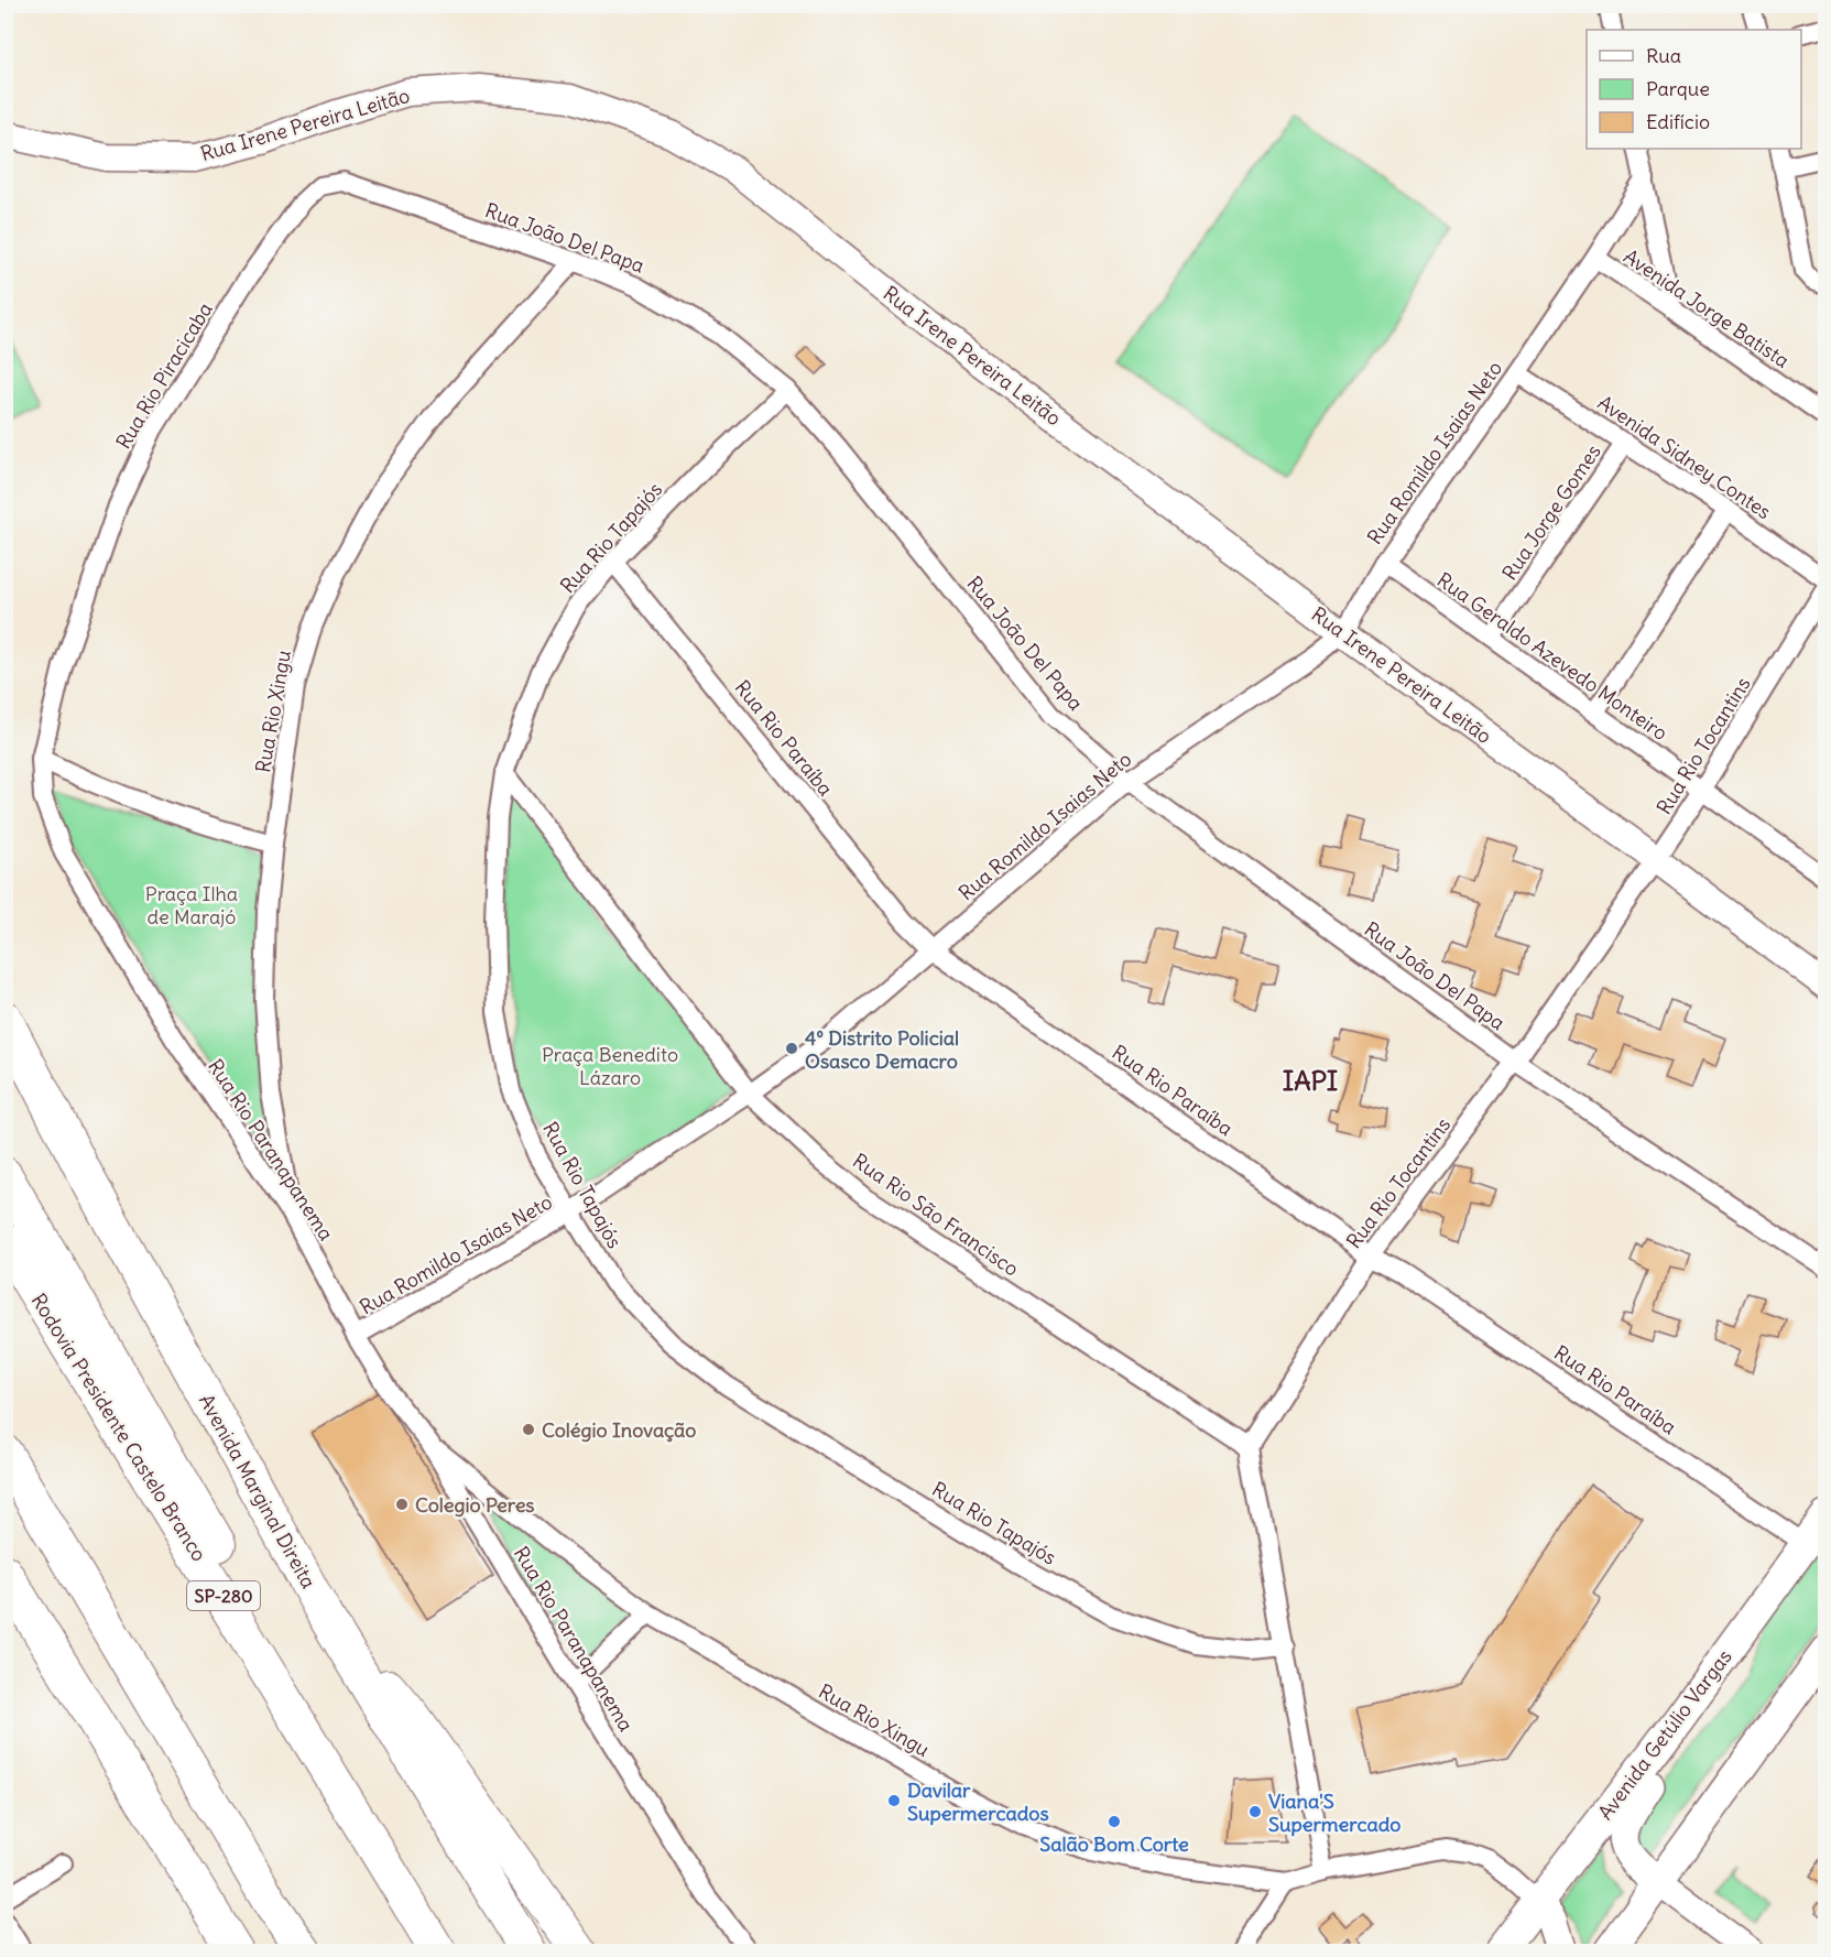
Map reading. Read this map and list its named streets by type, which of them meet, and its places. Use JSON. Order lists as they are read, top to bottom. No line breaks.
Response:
{"streets":{"highway":["Rodovia Presidente Castelo Branco","Avenida Marginal Direita","SP-280"],"main road":["Avenida Getúlio Vargas"],"street":["Rua Irene Pereira Leitão","Rua João Del Papa","Avenida Jorge Batista","Rua Rio Piracicaba","Rua Romildo Isaias Neto","Avenida Sidney Contes","Rua Jorge Gomes","Rua Rio Tapajós","Rua Geraldo Azevedo Monteiro","Rua Rio Xingu","Rua Rio Paraíba","Rua Rio Tocantins","Rua Rio Paranapanema","Rua Rio São Francisco"]},"crossings":[["Rua Irene Pereira Leitão","Rua Romildo Isaias Neto"],["Rua Irene Pereira Leitão","Rua Rio Tocantins"],["Rua João Del Papa","Rua Rio Piracicaba"],["Rua João Del Papa","Rua Romildo Isaias Neto"],["Rua João Del Papa","Rua Rio Tapajós"],["Rua João Del Papa","Rua Rio Xingu"],["Rua João Del Papa","Rua Rio Tocantins"],["Avenida Jorge Batista","Rua Romildo Isaias Neto"],["Rua Rio Piracicaba","Rua Rio Paranapanema"],["Rua Romildo Isaias Neto","Avenida Sidney Contes"],["Rua Romildo Isaias Neto","Rua Rio Tapajós"],["Rua Romildo Isaias Neto","Rua Geraldo Azevedo Monteiro"],["Rua Romildo Isaias Neto","Rua Rio Paraíba"],["Rua Romildo Isaias Neto","Rua Rio Paranapanema"],["Rua Romildo Isaias Neto","Rua Rio São Francisco"],["Avenida Sidney Contes","Rua Jorge Gomes"],["Rua Jorge Gomes","Rua Geraldo Azevedo Monteiro"],["Rua Rio Tapajós","Rua Rio Paraíba"],["Rua Rio Tapajós","Rua Rio São Francisco"],["Rua Geraldo Azevedo Monteiro","Rua Rio Tocantins"],["Rua Rio Xingu","Rua Rio Paranapanema"],["Rua Rio Xingu","Avenida Getúlio Vargas"],["Rua Rio Paraíba","Rua Rio Tocantins"],["Rua Rio Paraíba","Avenida Getúlio Vargas"],["Rua Rio Tocantins","Rua Rio São Francisco"]],"districts":["IAPI"],"parks":["Praça Ilha de Marajó","Praça Benedito Lázaro"],"places":["4º Distrito Policial Osasco Demacro","Colégio Inovação","Colegio Peres","Davilar Supermercados","Viana'S Supermercado","Salão Bom Corte"],"legend":["Rua","Parque","Edifício"]}
